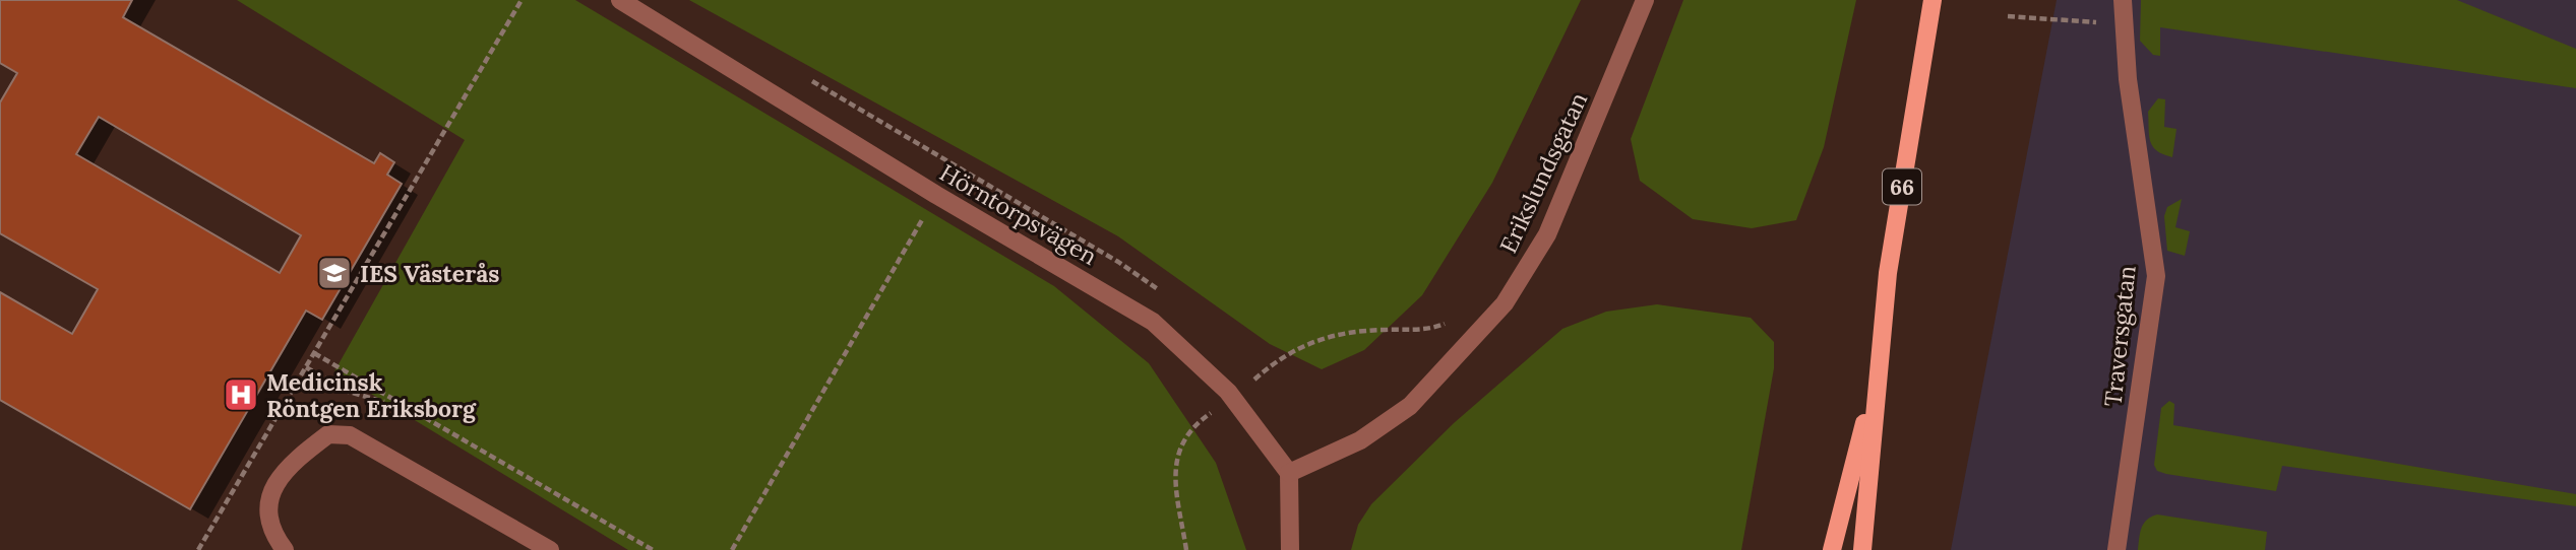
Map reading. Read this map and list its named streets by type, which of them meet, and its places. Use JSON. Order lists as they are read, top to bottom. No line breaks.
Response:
{"streets":{"main road":["66"],"street":["Erikslundsgatan","Hörntorpsvägen","Traversgatan"]},"crossings":[["Erikslundsgatan","Hörntorpsvägen"]],"places":{"school or university":["IES Västerås"],"hospital":["Medicinsk Röntgen Eriksborg"]}}
